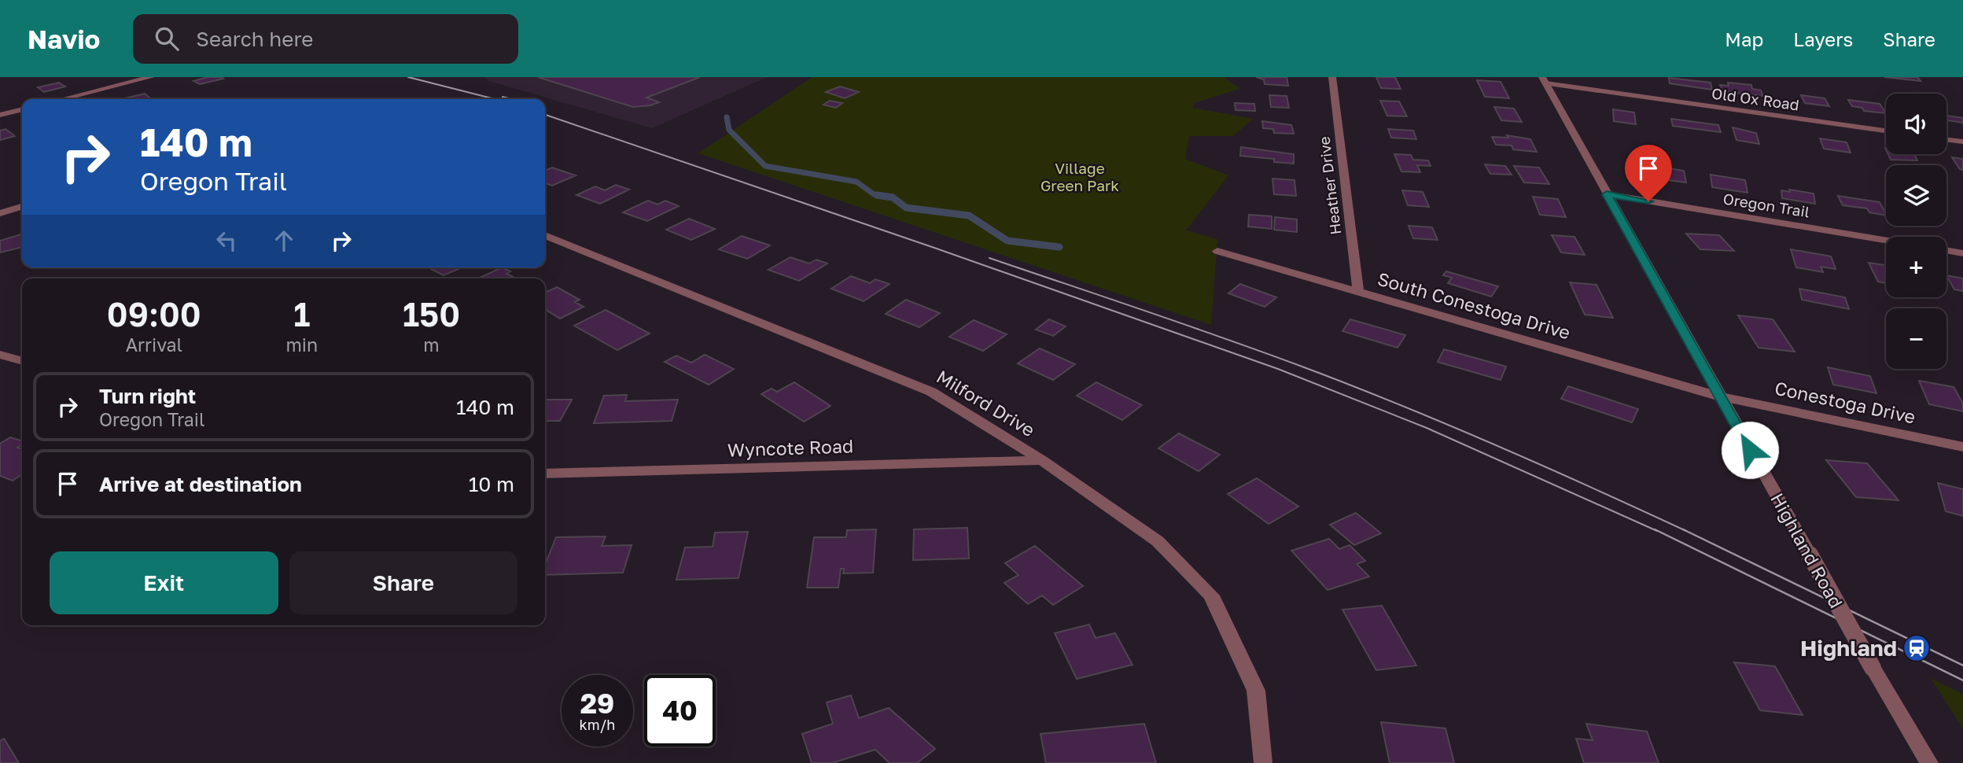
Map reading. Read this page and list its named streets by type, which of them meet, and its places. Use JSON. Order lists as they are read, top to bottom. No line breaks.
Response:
{"streets":{"street":["Old Ox Road","Heather Drive","Oregon Trail","South Conestoga Drive","Conestoga Drive","Milford Drive","Wyncote Road","Highland Road"]},"crossings":[["Old Ox Road","Highland Road"],["Heather Drive","South Conestoga Drive"],["Oregon Trail","Highland Road"],["South Conestoga Drive","Conestoga Drive"],["South Conestoga Drive","Highland Road"],["Conestoga Drive","Highland Road"],["Milford Drive","Wyncote Road"]],"parks":["Village Green Park"],"places":{"station":["Highland"]},"page":{"header":"Navio","search":"Search here","nav":["Map","Layers","Share"],"map_buttons":["+","−"],"turn":["140 m","Oregon Trail"],"eta":["09:00","Arrival","1","min","150","m"],"list":[{"name":"Turn right","note":"Oregon Trail","value":"140 m"},{"name":"Arrive at destination","value":"10 m"}],"buttons":["Exit","Share"],"speed":"29 km/h","limit":"40"}}
